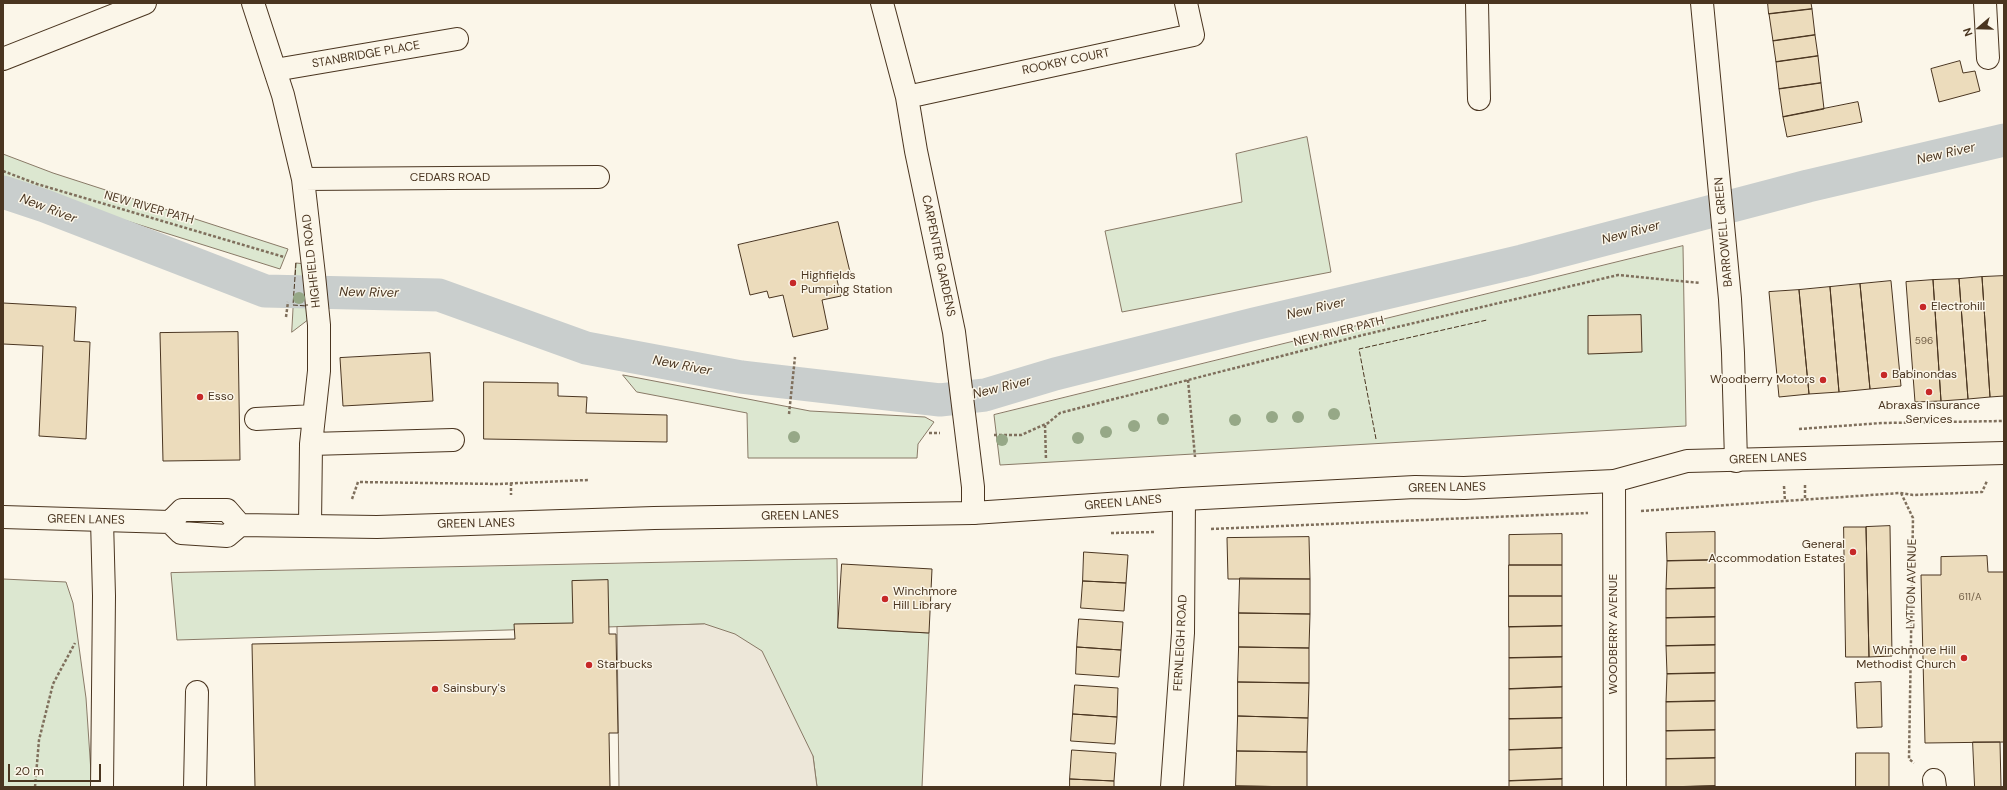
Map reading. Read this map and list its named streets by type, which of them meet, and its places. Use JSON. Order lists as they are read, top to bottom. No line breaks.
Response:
{"streets":{"street":["STANBRIDGE PLACE","ROOKBY COURT","CEDARS ROAD","BARROWELL GREEN","CARPENTER GARDENS","HIGHFIELD ROAD","GREEN LANES","WOODBERRY AVENUE","FERNLEIGH ROAD"],"path":["NEW RIVER PATH","LYTTON AVENUE"]},"crossings":[["STANBRIDGE PLACE","HIGHFIELD ROAD"],["ROOKBY COURT","CARPENTER GARDENS"],["CEDARS ROAD","HIGHFIELD ROAD"],["BARROWELL GREEN","GREEN LANES"],["CARPENTER GARDENS","GREEN LANES"],["HIGHFIELD ROAD","GREEN LANES"],["GREEN LANES","WOODBERRY AVENUE"],["GREEN LANES","FERNLEIGH ROAD"]],"water":["New River"],"places":["Highfields Pumping Station","Electrohill","Babinondas","Woodberry Motors","Abraxas Insurance Services","Esso","General Accommodation Estates","Winchmore Hill Library","Winchmore Hill Methodist Church","Starbucks","Sainsbury's"],"house_numbers":["596","611/A"],"scale_bar":"20 m","north":"left"}
